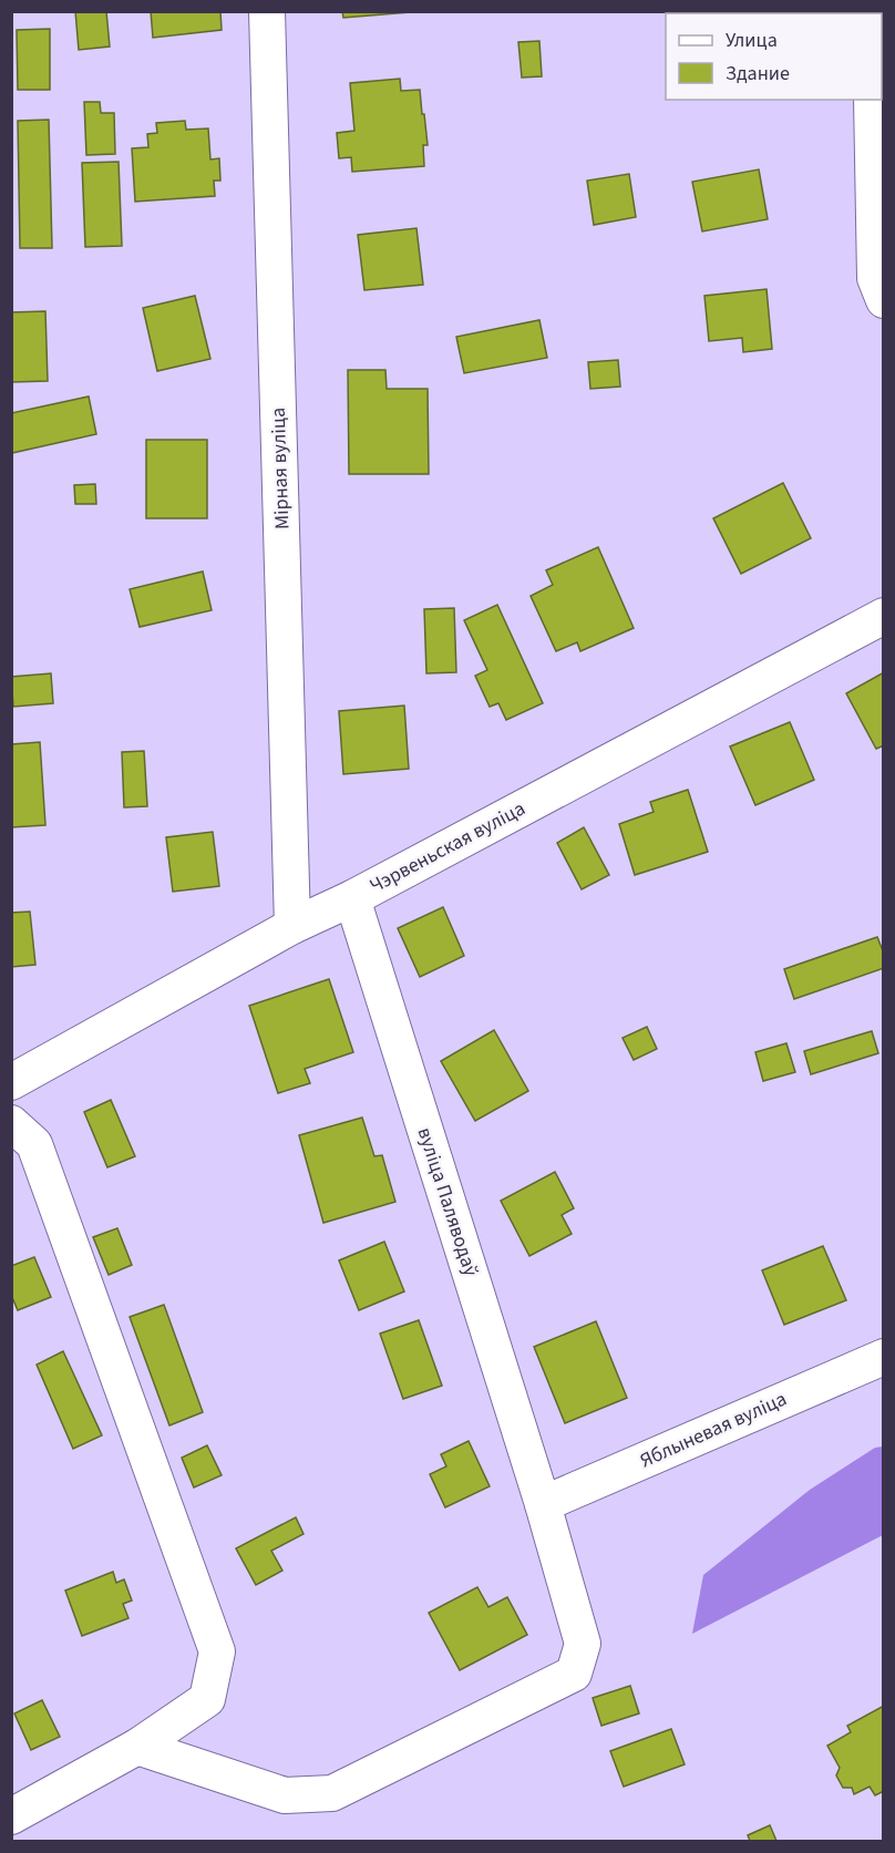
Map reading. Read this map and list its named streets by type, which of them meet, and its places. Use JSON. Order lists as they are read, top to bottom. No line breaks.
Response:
{"streets":{"street":["Мірная вуліца","Чэрвеньская вуліца","вуліца Паляводаў","Яблыневая вуліца"]},"crossings":[["Мірная вуліца","Чэрвеньская вуліца"],["Чэрвеньская вуліца","вуліца Паляводаў"],["вуліца Паляводаў","Яблыневая вуліца"]],"legend":["Улица","Здание"]}
